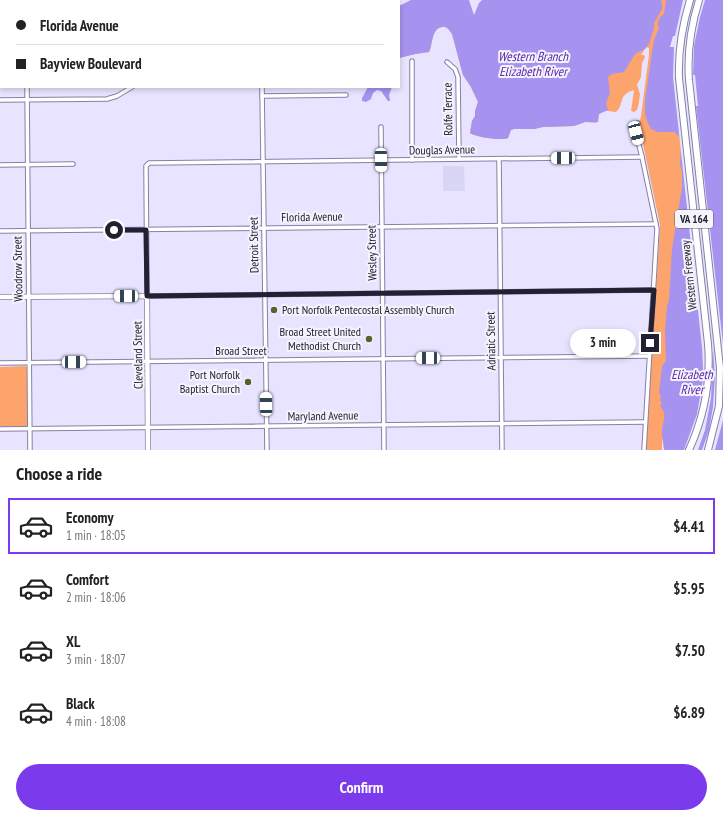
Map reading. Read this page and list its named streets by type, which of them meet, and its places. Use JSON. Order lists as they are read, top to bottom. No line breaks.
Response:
{"streets":{"highway":["VA 164","Western Freeway"],"street":["Rolfe Terrace","Douglas Avenue","Florida Avenue","Detroit Street","Wesley Street","Woodrow Street","Adriatic Street","Broad Street","Cleveland Street","Maryland Avenue"]},"crossings":[["Rolfe Terrace","Douglas Avenue"],["Douglas Avenue","Detroit Street"],["Douglas Avenue","Wesley Street"],["Douglas Avenue","Adriatic Street"],["Douglas Avenue","Cleveland Street"],["Florida Avenue","Detroit Street"],["Florida Avenue","Wesley Street"],["Florida Avenue","Woodrow Street"],["Florida Avenue","Adriatic Street"],["Florida Avenue","Cleveland Street"],["Detroit Street","Broad Street"],["Detroit Street","Maryland Avenue"],["Wesley Street","Broad Street"],["Wesley Street","Maryland Avenue"],["Woodrow Street","Broad Street"],["Woodrow Street","Maryland Avenue"],["Adriatic Street","Broad Street"],["Adriatic Street","Maryland Avenue"],["Broad Street","Cleveland Street"],["Cleveland Street","Maryland Avenue"]],"water":["Western Branch Elizabeth River","Elizabeth River"],"places":["Port Norfolk Pentecostal Assembly Church","Broad Street United Methodist Church","Port Norfolk Baptist Church"],"page":{"banner":["Florida Avenue","Bayview Boulevard"],"bubble":"3 min","heading":"Choose a ride","list":[{"name":"Economy","note":"1 min · 18:05","value":"$4.41"},{"name":"Comfort","note":"2 min · 18:06","value":"$5.95"},{"name":"XL","note":"3 min · 18:07","value":"$7.50"},{"name":"Black","note":"4 min · 18:08","value":"$6.89"}],"buttons":"Confirm"}}
